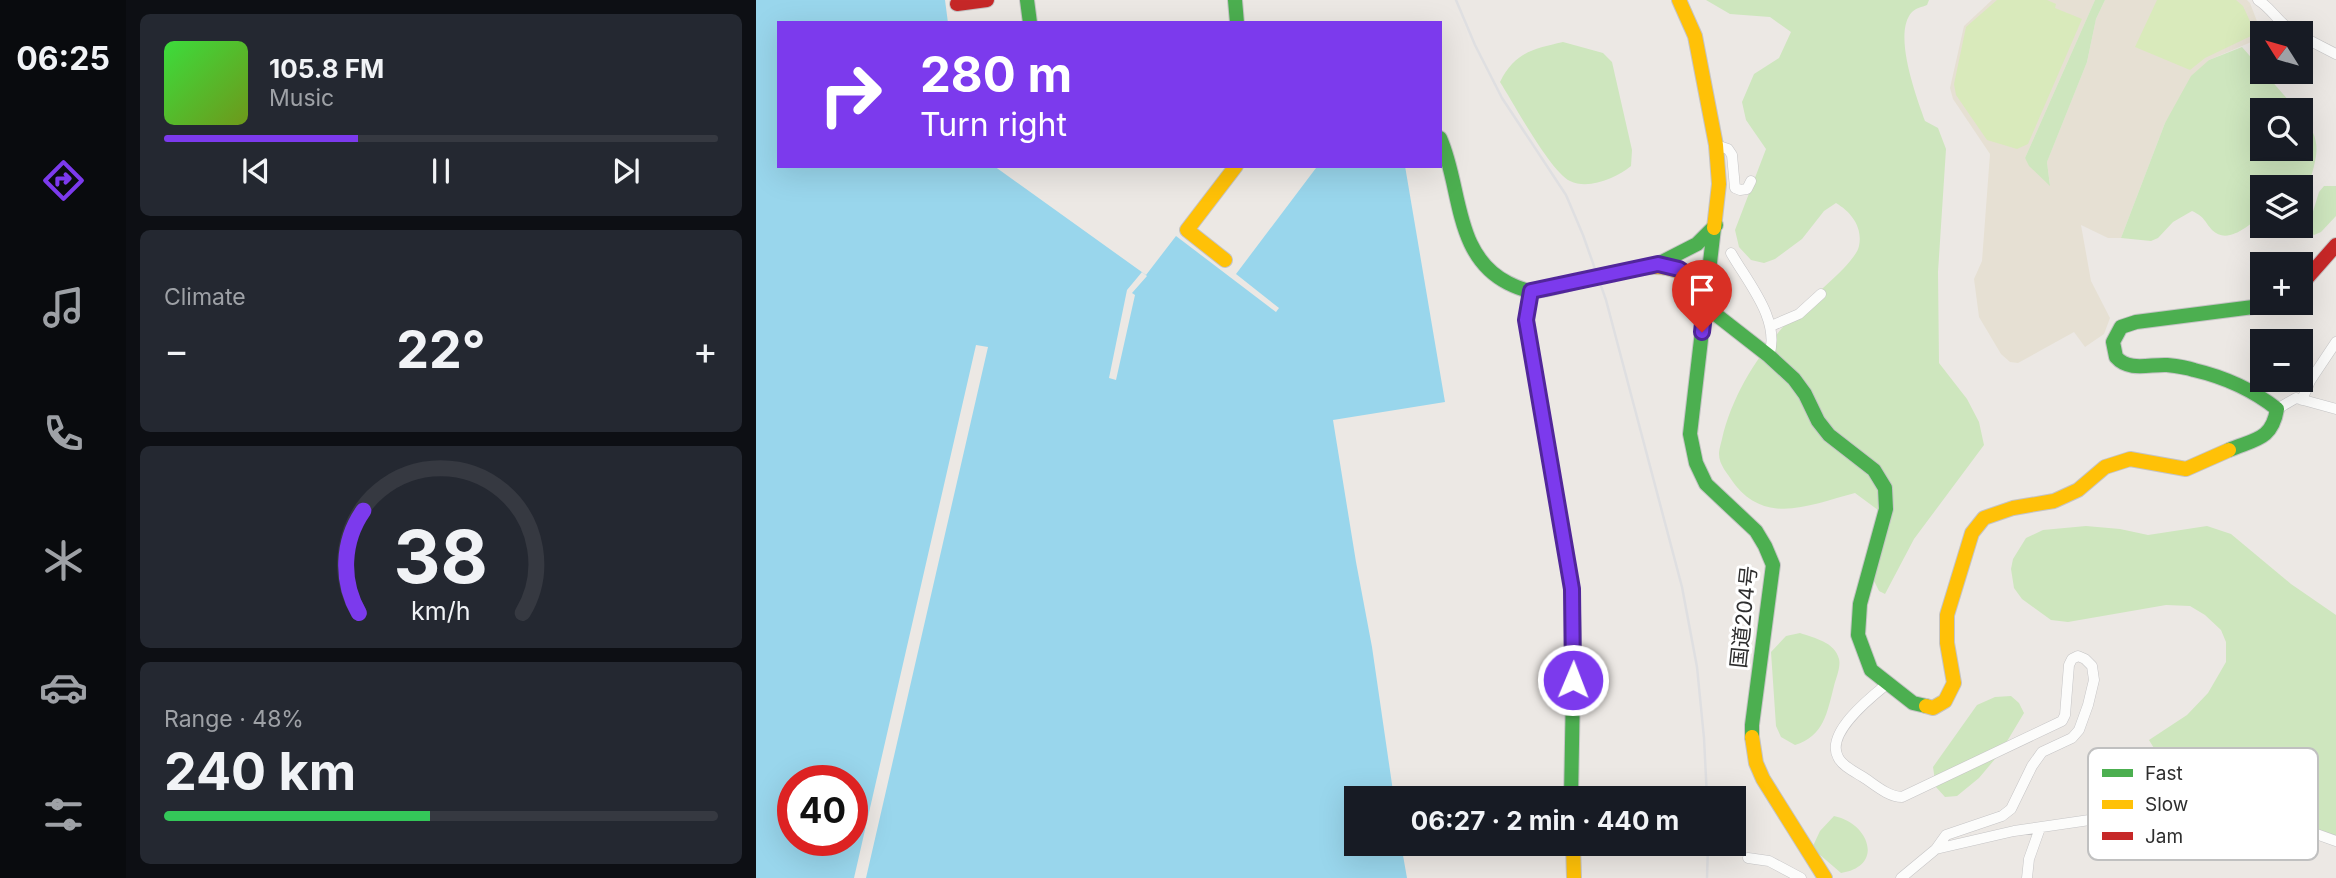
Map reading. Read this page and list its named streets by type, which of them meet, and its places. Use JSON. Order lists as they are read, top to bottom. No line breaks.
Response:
{"streets":{"main road":["国道204号"]},"legend":["Fast","Slow","Jam"],"north":"top left","page":{"tabs":"06:25","map_buttons":["+","−"],"turn":["280 m","Turn right"],"song":["105.8 FM","Music"],"tile":["Climate",["Range · 48%","240 km"]],"heat":["−","22°","+"],"limit":"40","trip":"06:27 · 2 min · 440 m","gauge":["38","km/h"]}}
